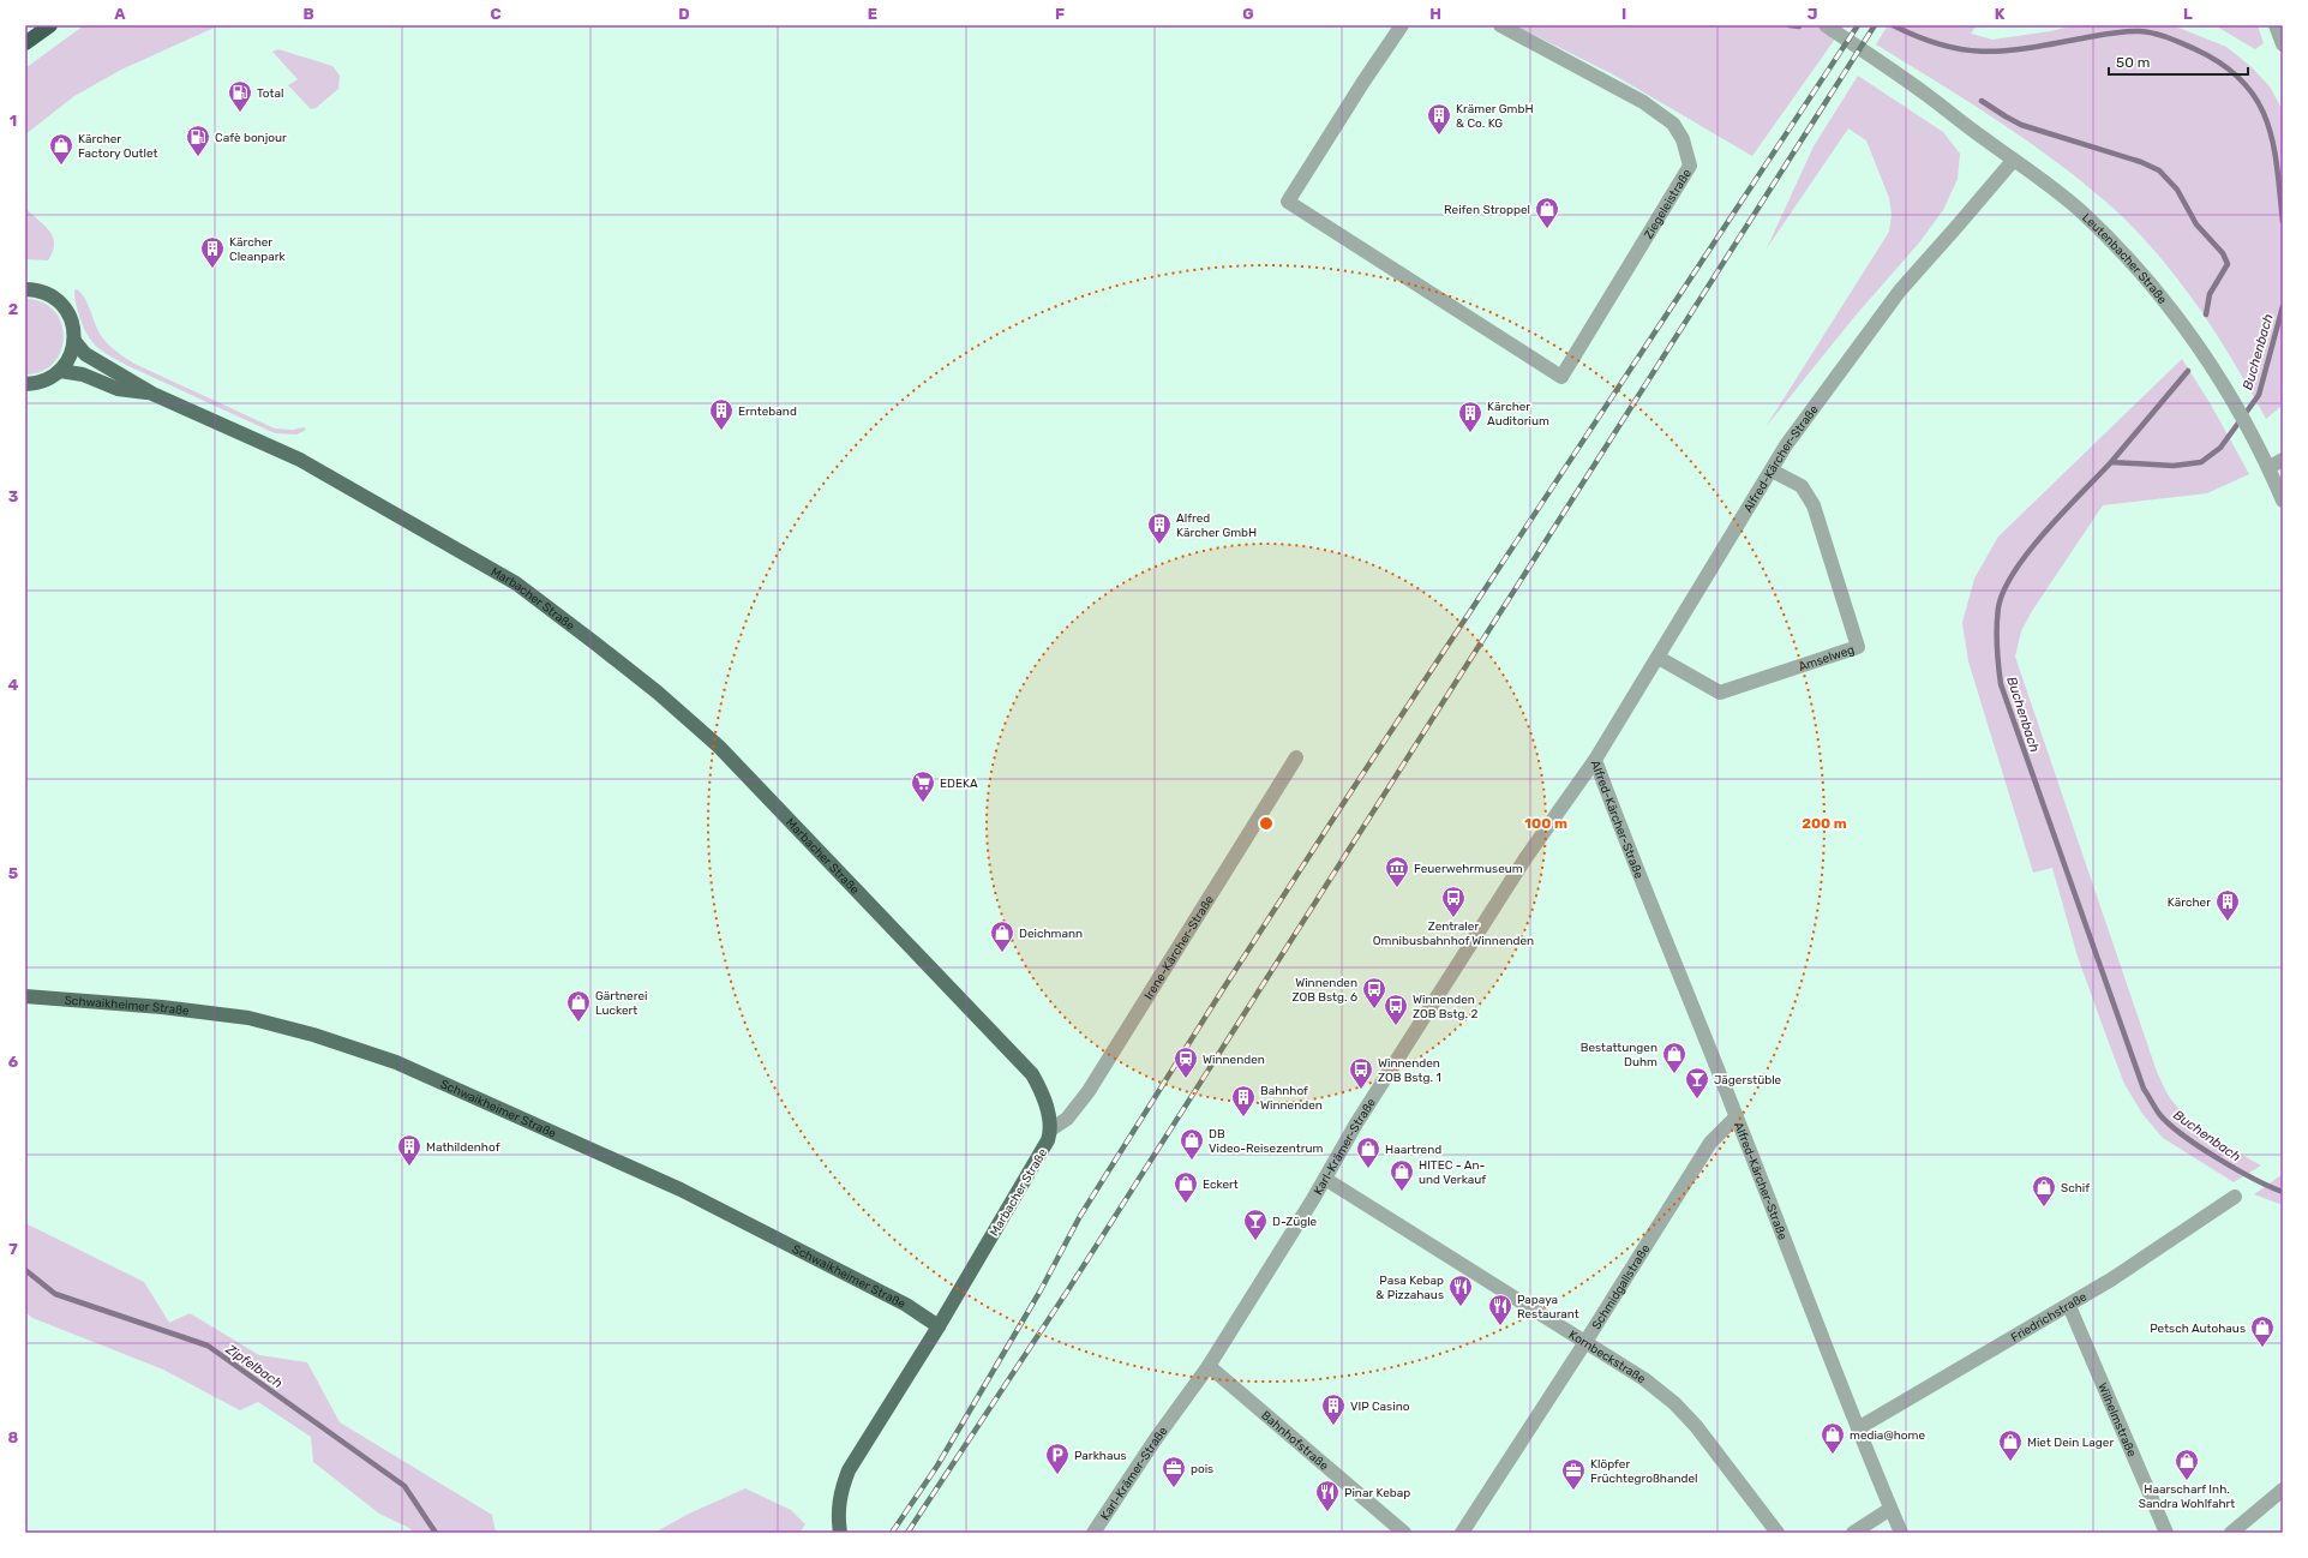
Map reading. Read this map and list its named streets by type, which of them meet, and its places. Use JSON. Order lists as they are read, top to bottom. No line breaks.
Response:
{"streets":{"main road":["Marbacher Straße","Schwaikheimer Straße"],"street":["Ziegeleistraße","Leutenbacher Straße","Alfred-Kärcher-Straße","Amselweg","Irene-Kärcher-Straße","Karl-Krämer-Straße","Schmidgallstraße","Friedrichstraße","Kornbeckstraße","Wilhelmstraße","Bahnhofstraße"]},"crossings":[["Leutenbacher Straße","Alfred-Kärcher-Straße"],["Alfred-Kärcher-Straße","Amselweg"],["Alfred-Kärcher-Straße","Karl-Krämer-Straße"],["Alfred-Kärcher-Straße","Schmidgallstraße"],["Alfred-Kärcher-Straße","Friedrichstraße"],["Marbacher Straße","Irene-Kärcher-Straße"],["Marbacher Straße","Schwaikheimer Straße"],["Karl-Krämer-Straße","Kornbeckstraße"],["Karl-Krämer-Straße","Bahnhofstraße"],["Schmidgallstraße","Kornbeckstraße"],["Friedrichstraße","Wilhelmstraße"]],"water":["Buchenbach","Zipfelbach"],"places":{"fuel station":["Total","Cafè bonjour"],"building":["Krämer GmbH & Co. KG","Kärcher Cleanpark","Ernteband","Kärcher Auditorium","Alfred Kärcher GmbH","Kärcher","Bahnhof Winnenden","Mathildenhof","VIP Casino"],"shop":["Kärcher Factory Outlet","Reifen Stroppel","Deichmann","Gärtnerei Luckert","Bestattungen Duhm","DB Video-Reisezentrum","Haartrend","HITEC - An- und Verkauf","Eckert","Schif","Petsch Autohaus","media@home","Miet Dein Lager","Haarscharf Inh. Sandra Wohlfahrt"],"supermarket":["EDEKA"],"museum":["Feuerwehrmuseum"],"bus stop":["Zentraler Omnibusbahnhof Winnenden","Winnenden ZOB Bstg. 6","Winnenden ZOB Bstg. 2","Winnenden ZOB Bstg. 1"],"station":["Winnenden"],"bar":["Jägerstüble","D-Zügle"],"restaurant":["Pasa Kebap & Pizzahaus","Papaya Restaurant","Pinar Kebap"],"parking":["Parkhaus"],"office":["pois","Klöpfer Früchtegroßhandel"]},"scale_bar":"50 m","grid":{"columns":["A","B","C","D","E","F","G","H","I","J","K","L"],"rows":["1","2","3","4","5","6","7","8"]},"rings":["100 m","200 m"]}
